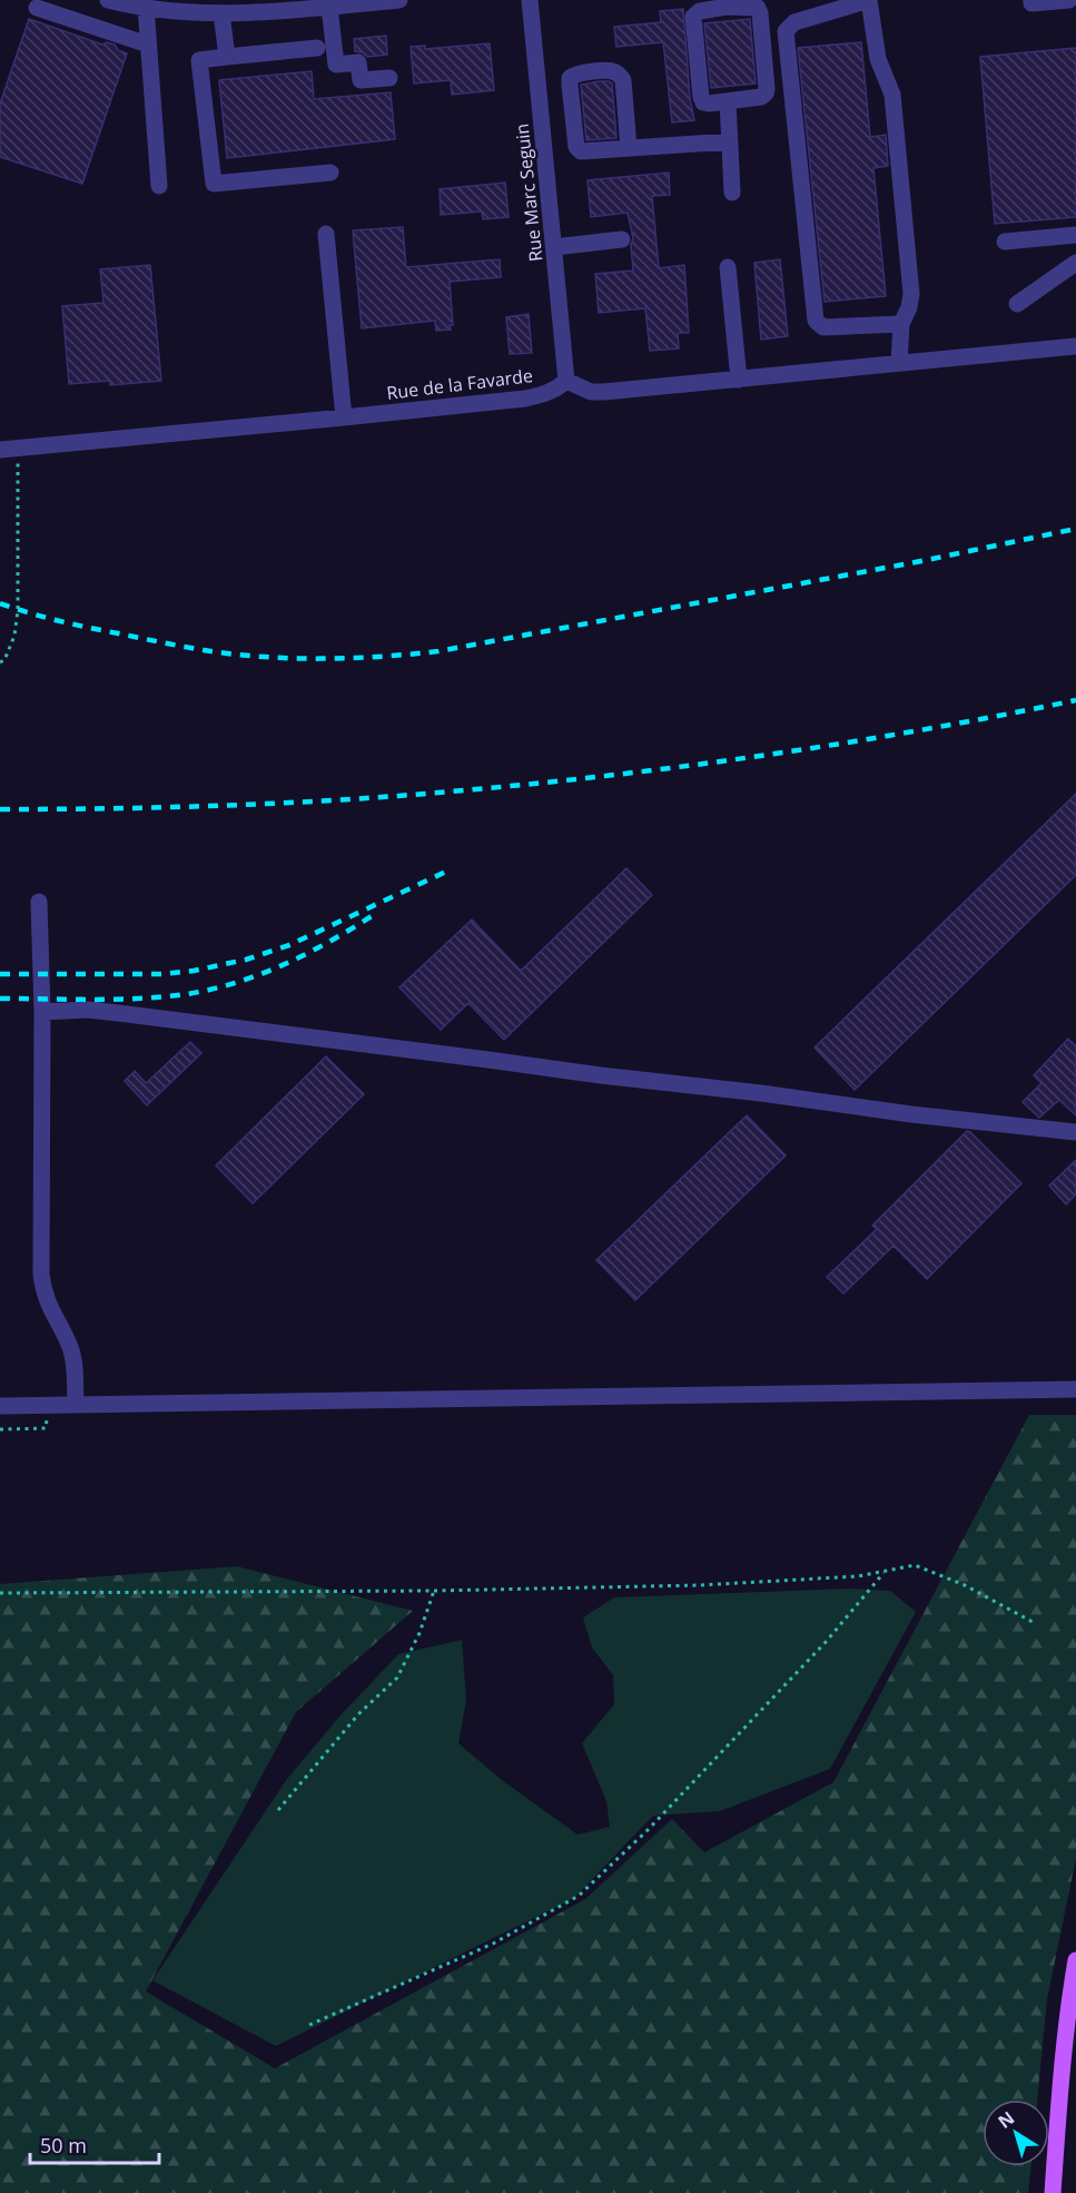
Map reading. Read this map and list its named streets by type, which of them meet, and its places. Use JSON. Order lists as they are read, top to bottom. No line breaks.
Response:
{"streets":{"street":["Rue Marc Seguin","Rue de la Favarde"]},"crossings":[["Rue Marc Seguin","Rue de la Favarde"]],"scale_bar":"50 m","north":"top left"}
